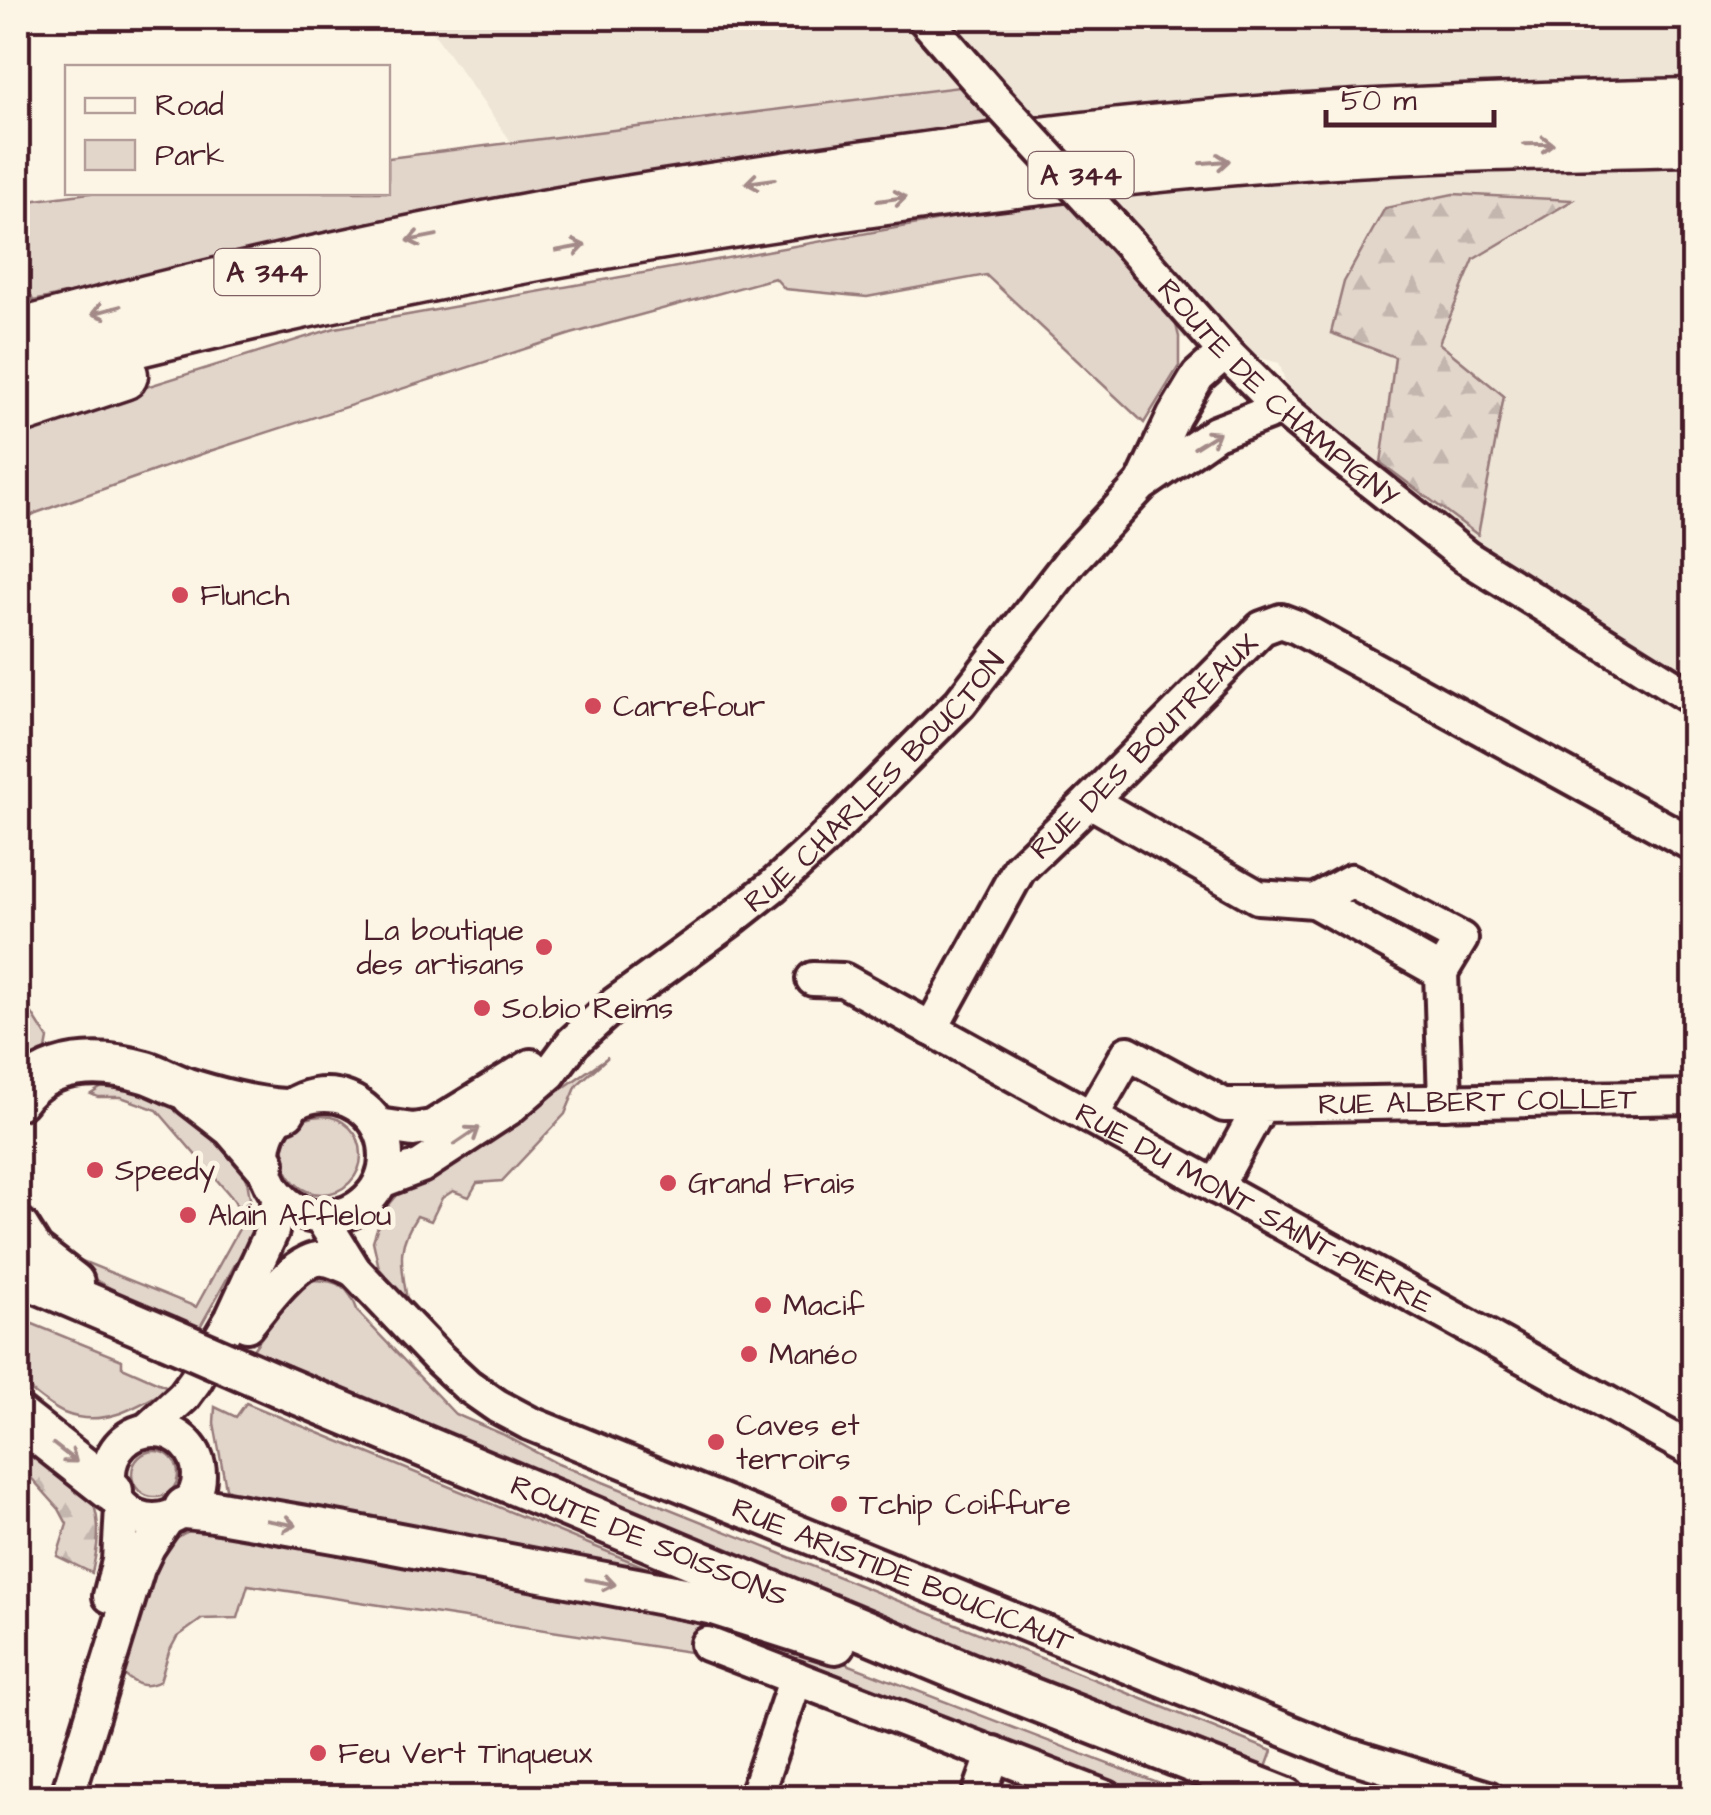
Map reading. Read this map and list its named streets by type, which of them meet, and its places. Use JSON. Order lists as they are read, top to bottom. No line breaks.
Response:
{"streets":{"highway":["A 344"],"main road":["ROUTE DE SOISSONS"],"street":["ROUTE DE CHAMPIGNY","RUE DES BOUTRÉAUX","RUE CHARLES BOUCTON","RUE ALBERT COLLET","RUE DU MONT SAINT-PIERRE","RUE ARISTIDE BOUCICAUT"]},"crossings":[["ROUTE DE CHAMPIGNY","RUE CHARLES BOUCTON"],["RUE DES BOUTRÉAUX","RUE DU MONT SAINT-PIERRE"],["RUE CHARLES BOUCTON","RUE ARISTIDE BOUCICAUT"],["RUE ALBERT COLLET","RUE DU MONT SAINT-PIERRE"]],"places":["Flunch","Carrefour","La boutique des artisans","So.bio Reims","Speedy","Grand Frais","Alain Afflelou","Macif","Manéo","Caves et terroirs","Tchip Coiffure","Feu Vert Tinqueux"],"legend":["Road","Park"],"scale_bar":"50 m"}
